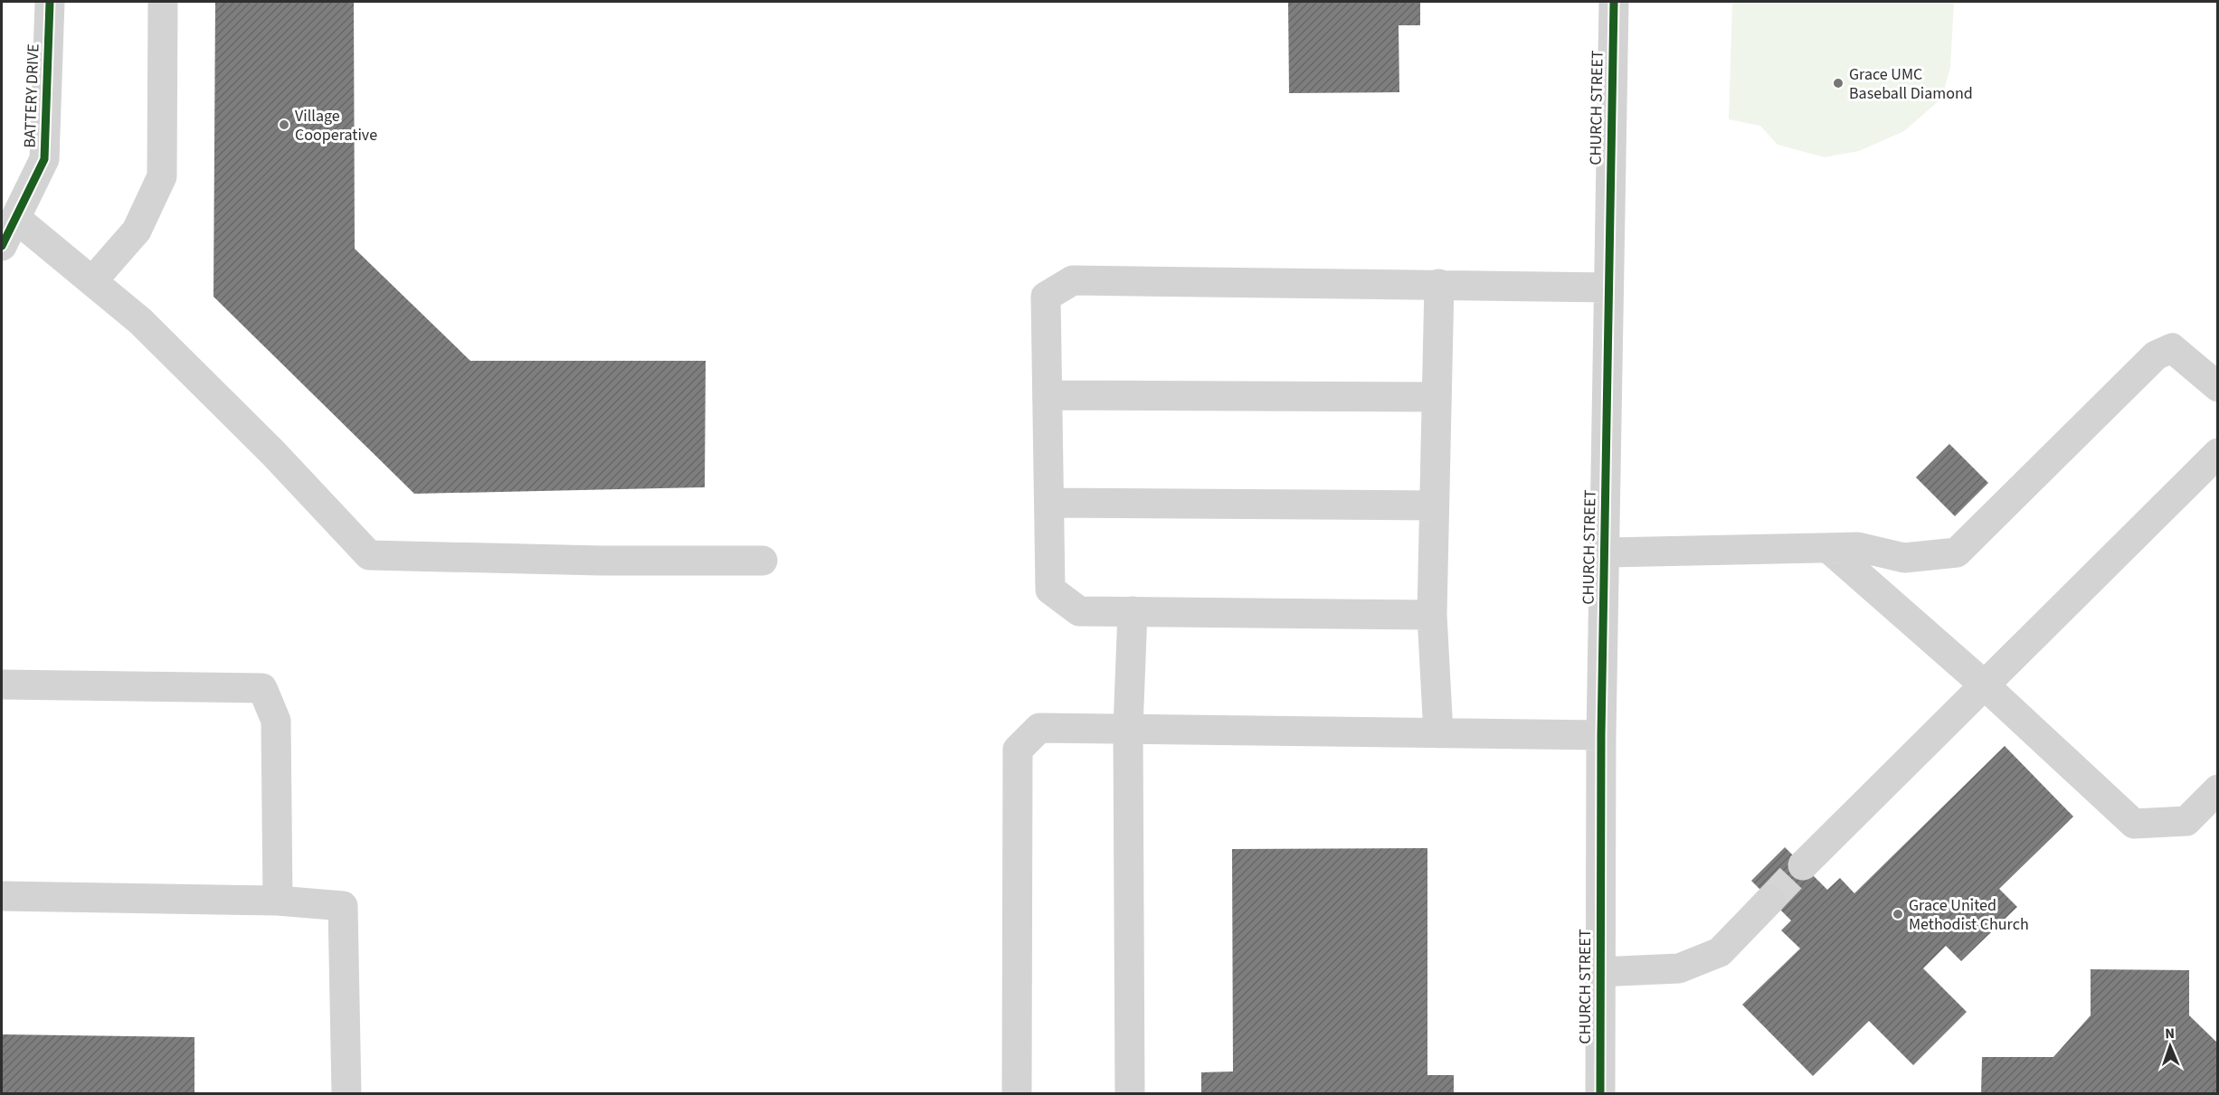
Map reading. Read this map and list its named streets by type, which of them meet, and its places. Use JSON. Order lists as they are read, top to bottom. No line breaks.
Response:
{"streets":{"street":["BATTERY DRIVE","CHURCH STREET"]},"places":["Grace UMC Baseball Diamond","Village Cooperative","Grace United Methodist Church"],"north":"top"}
